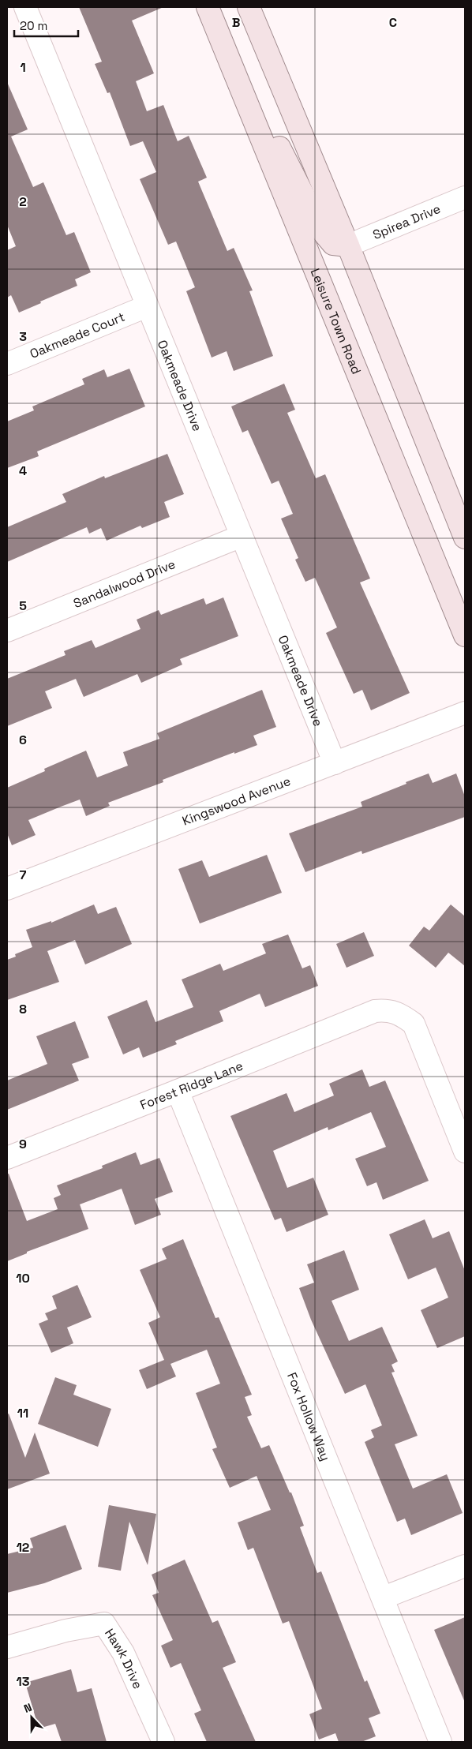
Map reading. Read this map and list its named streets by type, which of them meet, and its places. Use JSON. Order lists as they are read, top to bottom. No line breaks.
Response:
{"streets":{"main road":["Leisure Town Road"],"street":["Spirea Drive","Oakmeade Court","Oakmeade Drive","Sandalwood Drive","Kingswood Avenue","Forest Ridge Lane","Fox Hollow Way","Hawk Drive"]},"crossings":[["Oakmeade Court","Oakmeade Drive"],["Oakmeade Drive","Sandalwood Drive"],["Oakmeade Drive","Kingswood Avenue"],["Forest Ridge Lane","Fox Hollow Way"]],"scale_bar":"20 m","north":"top","grid":{"columns":["B","C"],"rows":["1","2","3","4","5","6","7","8","9","10","11","12","13"]}}
